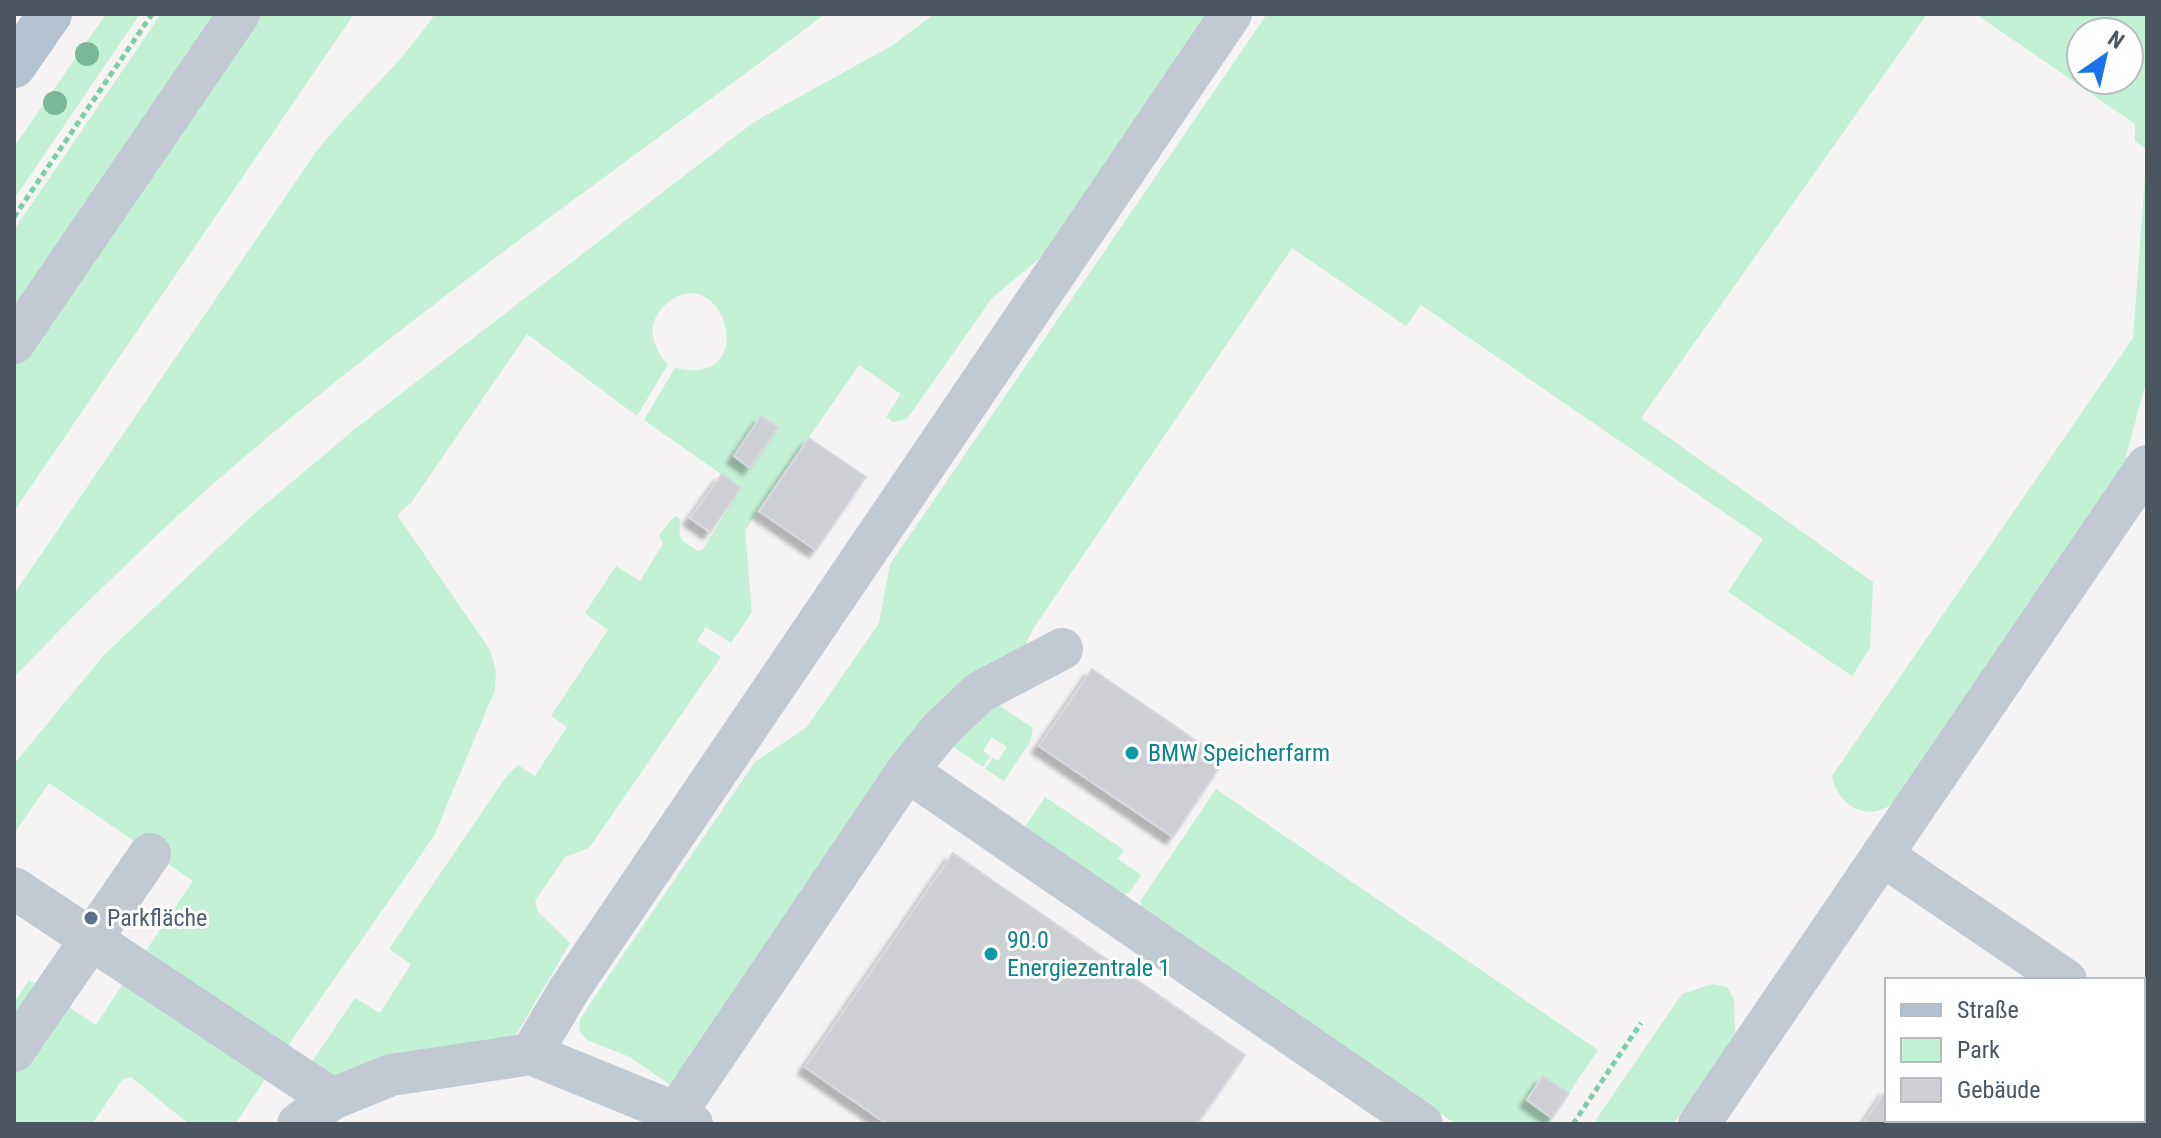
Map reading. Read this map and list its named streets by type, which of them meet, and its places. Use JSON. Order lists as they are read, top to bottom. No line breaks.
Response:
{"places":["BMW Speicherfarm","Parkfläche","90.0 Energiezentrale 1"],"legend":["Straße","Park","Gebäude"],"north":"top right"}
